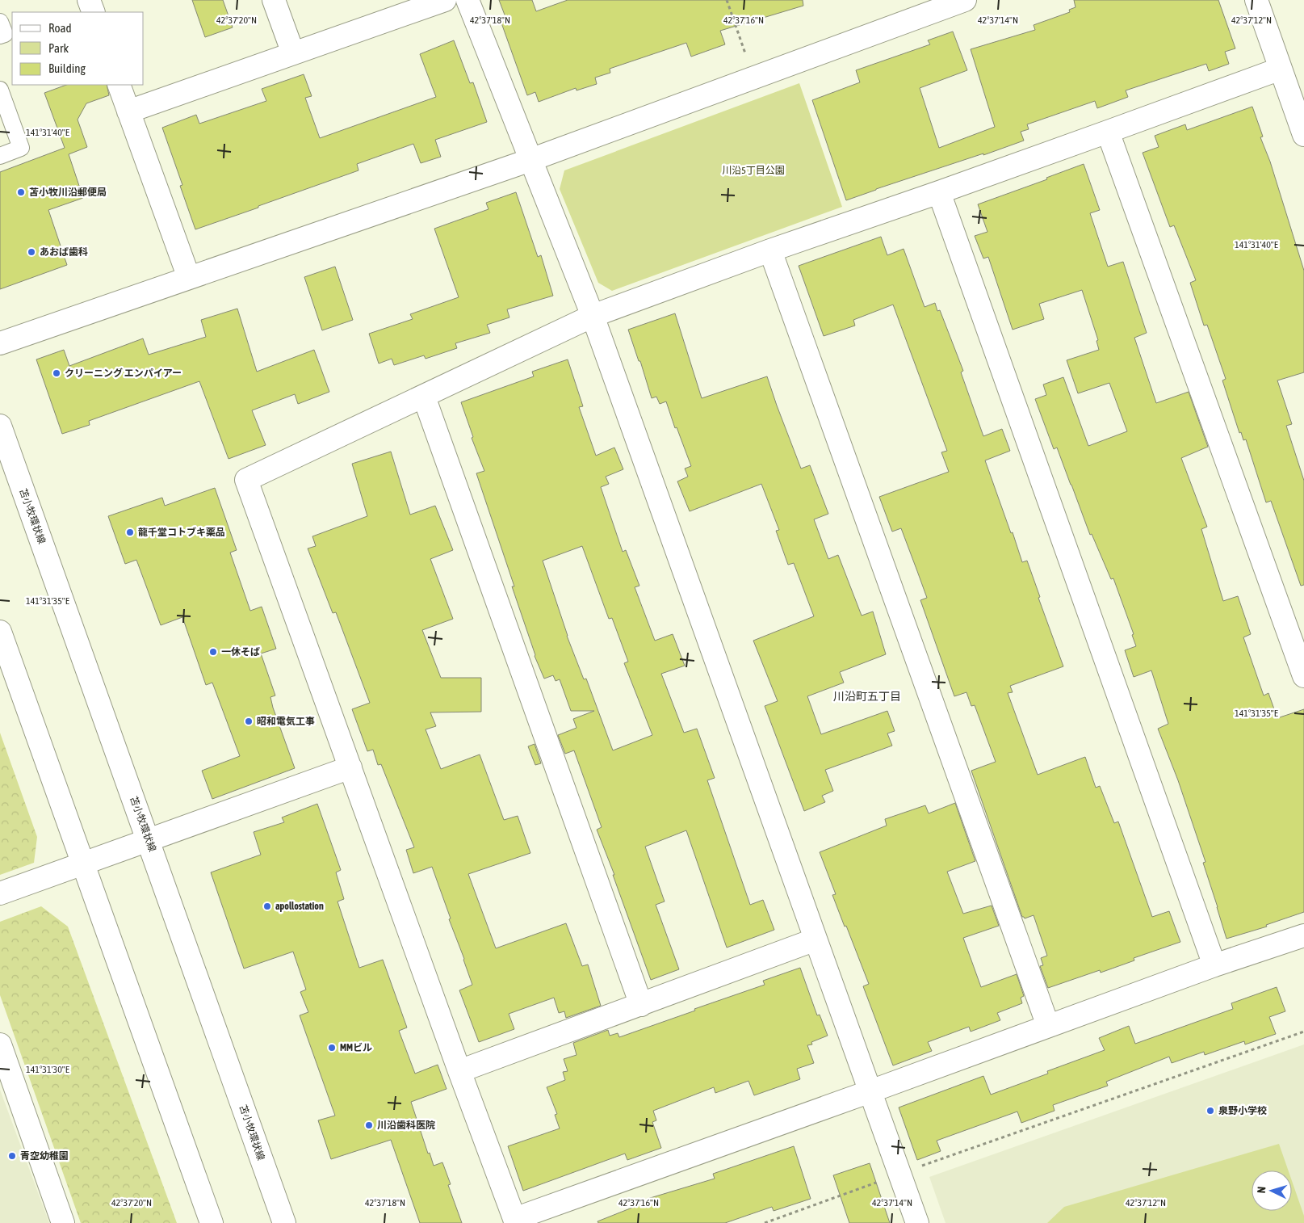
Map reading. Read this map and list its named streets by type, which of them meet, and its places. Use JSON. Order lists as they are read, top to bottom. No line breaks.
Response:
{"streets":{"street":["苫小牧環状線"]},"districts":["川沿町五丁目"],"parks":["川沿5丁目公園"],"places":["苫小牧川沿郵便局","あおば歯科","クリーニング エンパイアー","龍千堂コトブキ薬品","一休そば","昭和電気工事","apollostation","MMビル","泉野小学校","川沿歯科医院","青空幼稚園"],"legend":["Road","Park","Building"],"north":"left","coordinates":["42°37'20\"N","42°37'18\"N","42°37'16\"N","42°37'14\"N","42°37'12\"N","141°31'40\"E","141°31'35\"E","141°31'30\"E"]}
